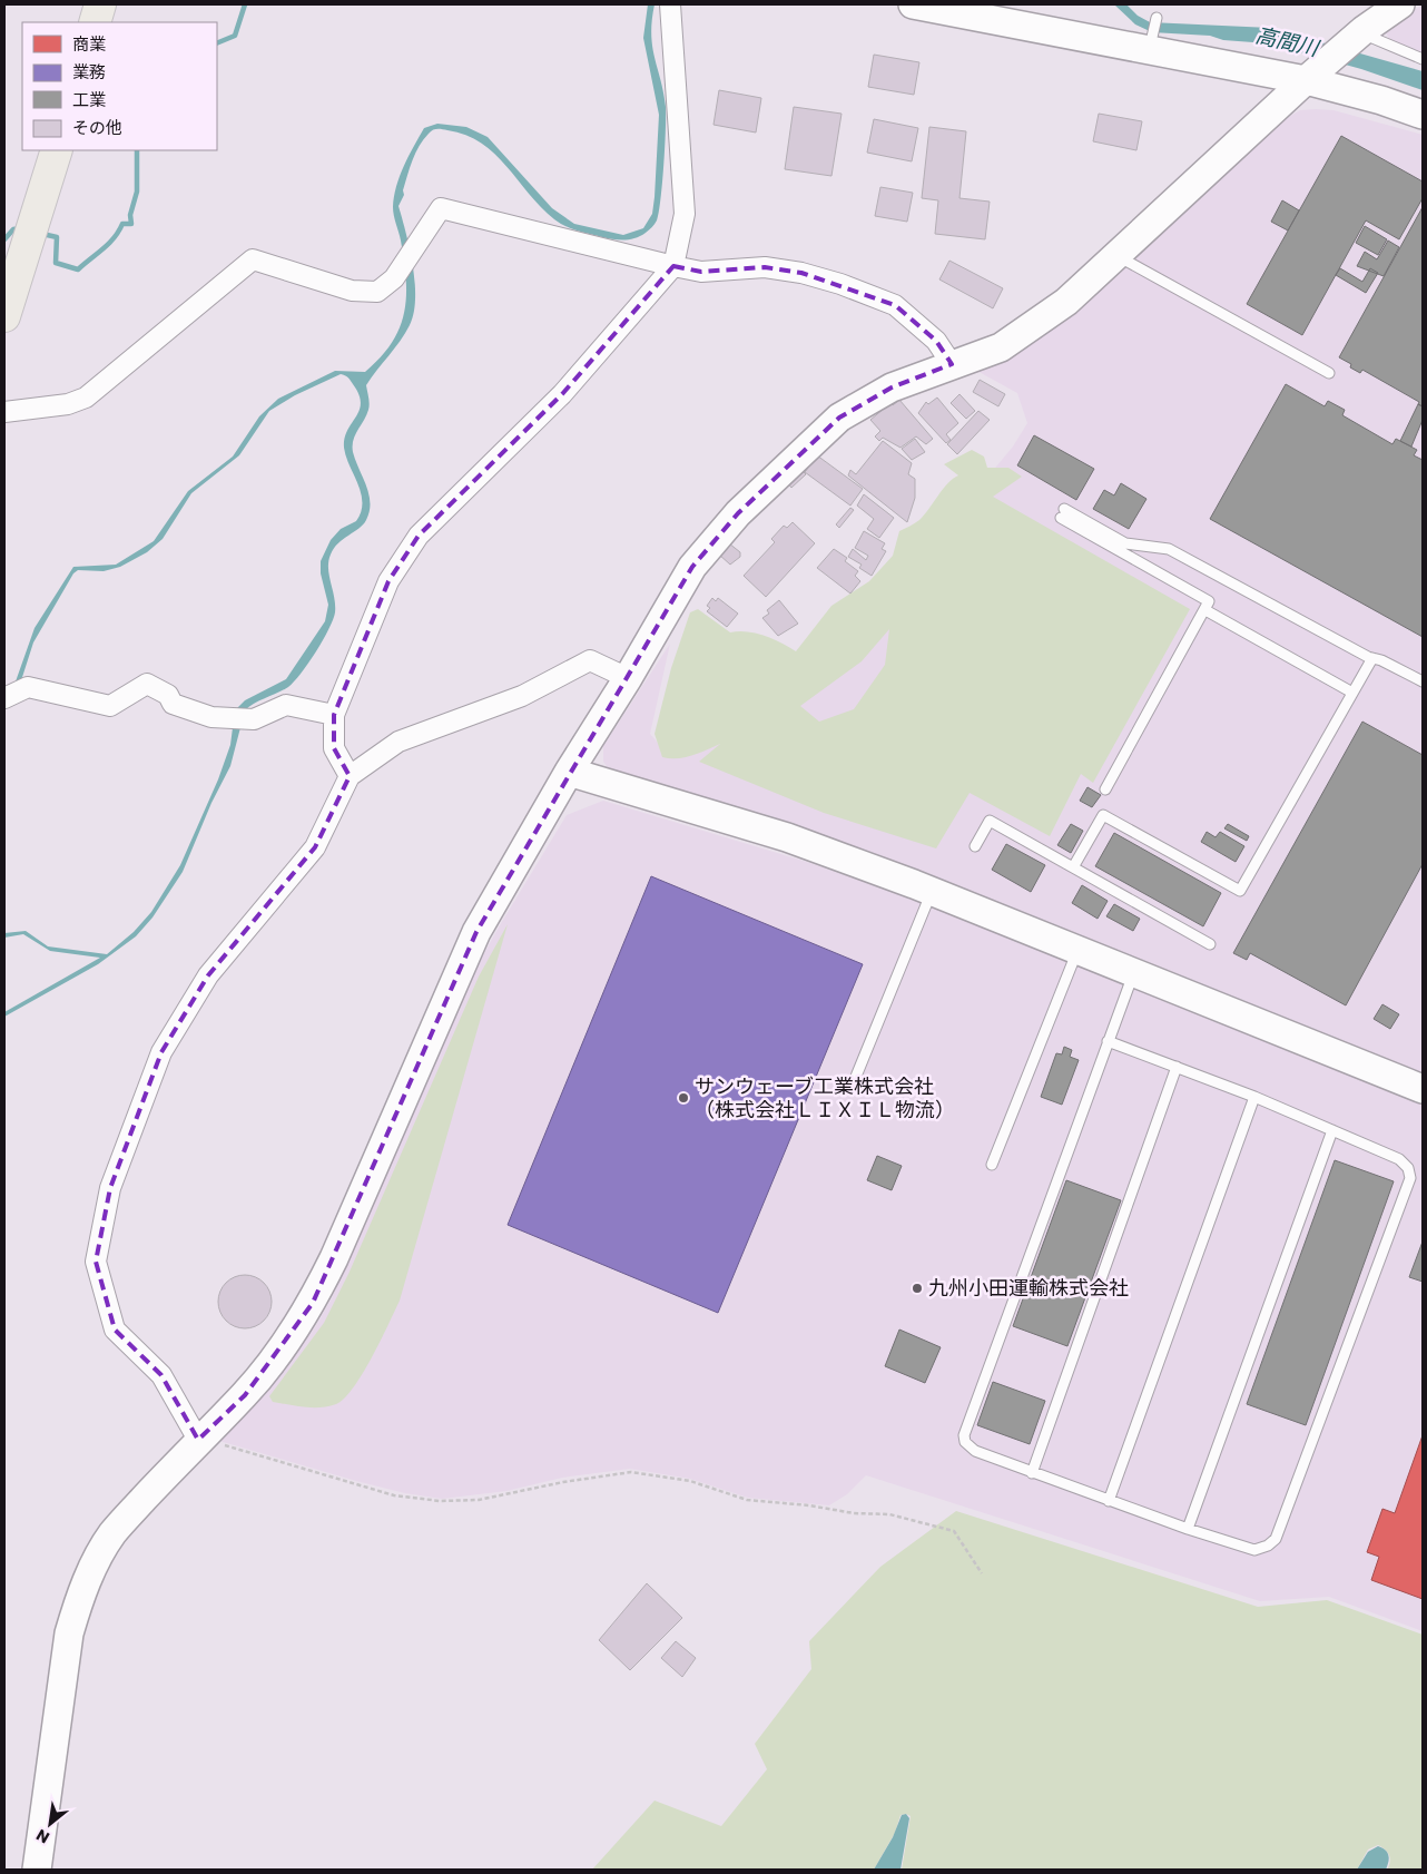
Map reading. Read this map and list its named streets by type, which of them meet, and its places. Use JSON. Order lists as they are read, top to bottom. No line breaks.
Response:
{"water":["高間川"],"places":["サンウェーブ工業株式会社 （株式会社ＬＩＸＩＬ物流）","九州小田運輸株式会社"],"legend":["商業","業務","工業","その他"],"north":"bottom left"}
